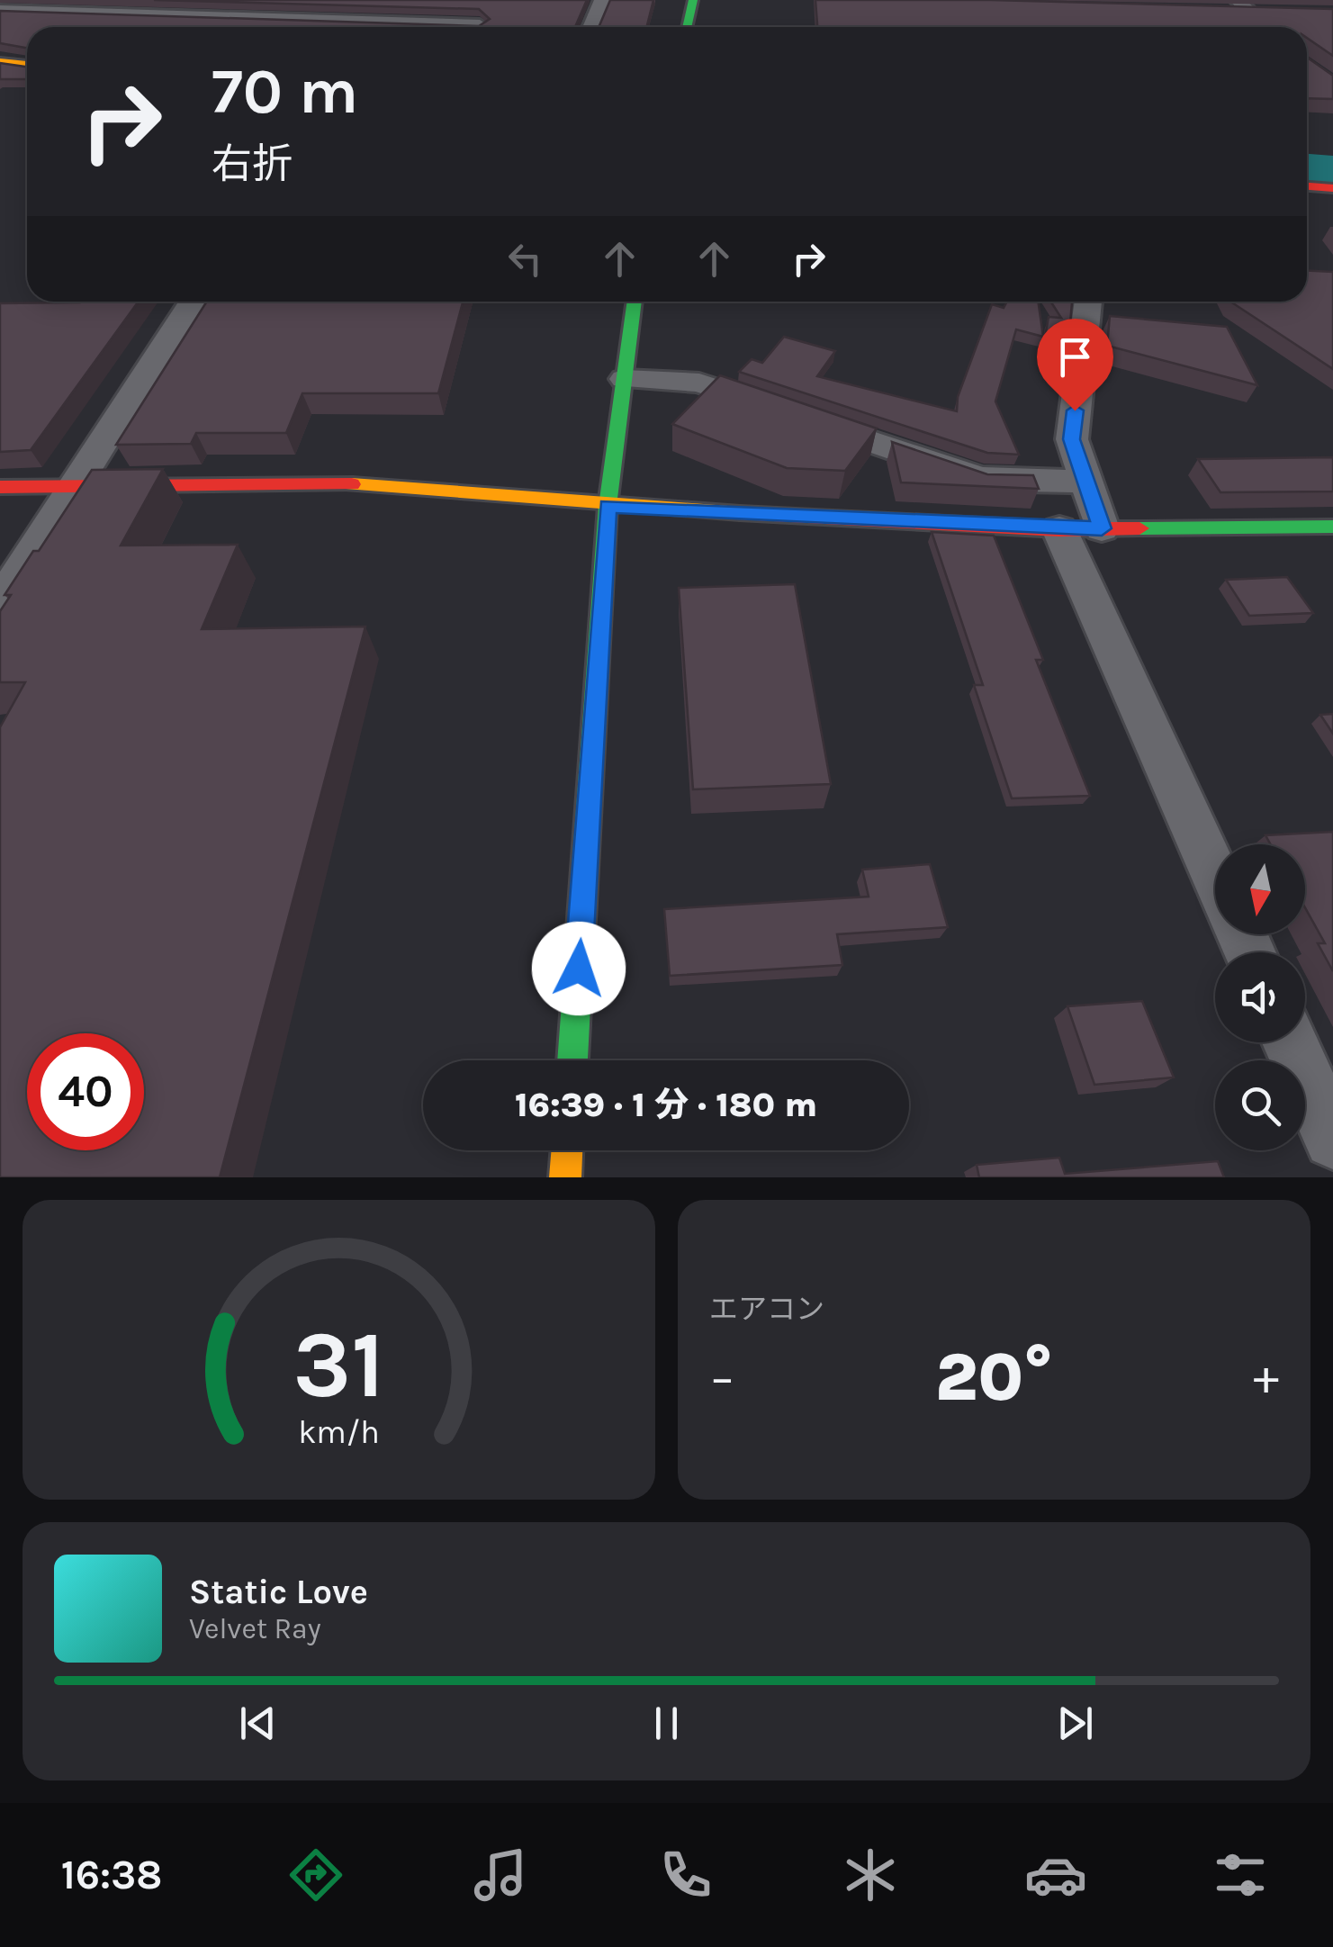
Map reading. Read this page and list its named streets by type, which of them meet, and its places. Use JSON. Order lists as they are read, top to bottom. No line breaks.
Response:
{"north":"bottom","page":{"turn":["70 m","右折"],"limit":"40","trip":"16:39 · 1 分 · 180 m","tile":"エアコン","heat":["−","20°","+"],"song":["Static Love","Velvet Ray"],"tabs":"16:38","gauge":["31","km/h"]}}
